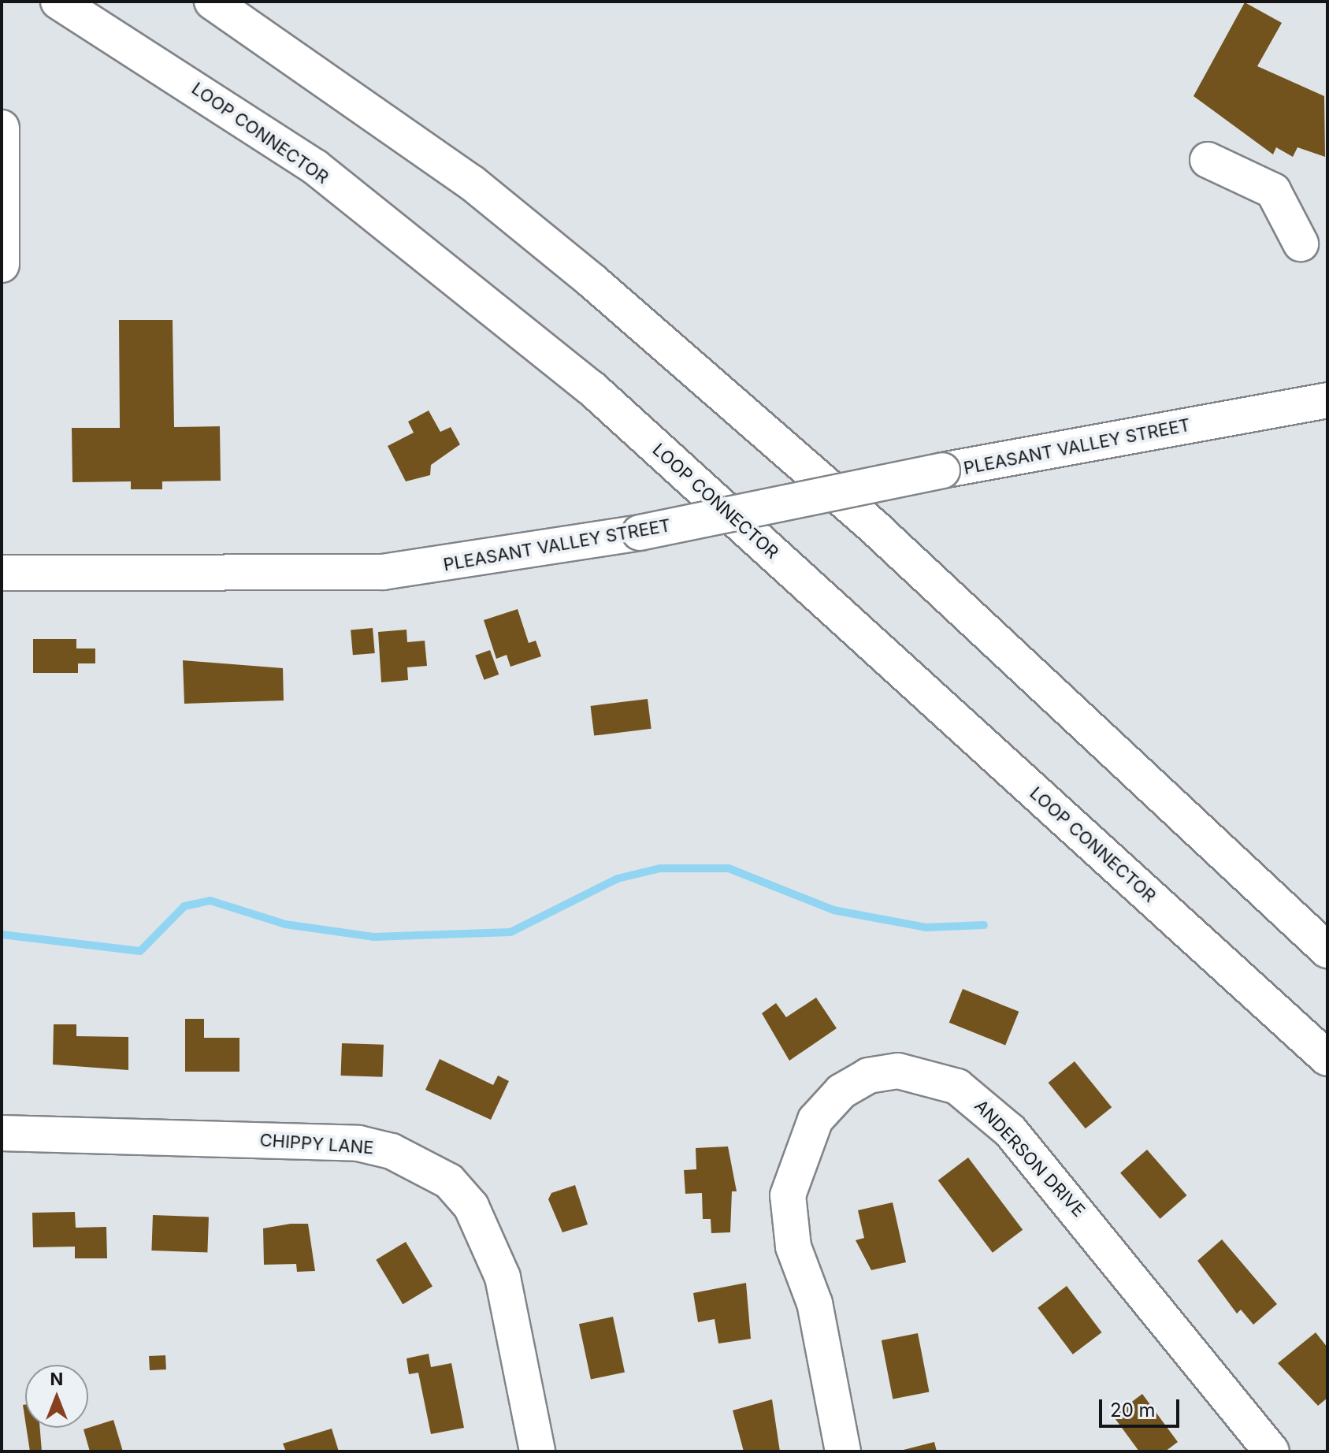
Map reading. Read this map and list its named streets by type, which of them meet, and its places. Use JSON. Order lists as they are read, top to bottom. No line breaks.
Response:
{"streets":{"main road":["LOOP CONNECTOR","PLEASANT VALLEY STREET","CHIPPY LANE","ANDERSON DRIVE"]},"scale_bar":"20 m","north":"top"}
